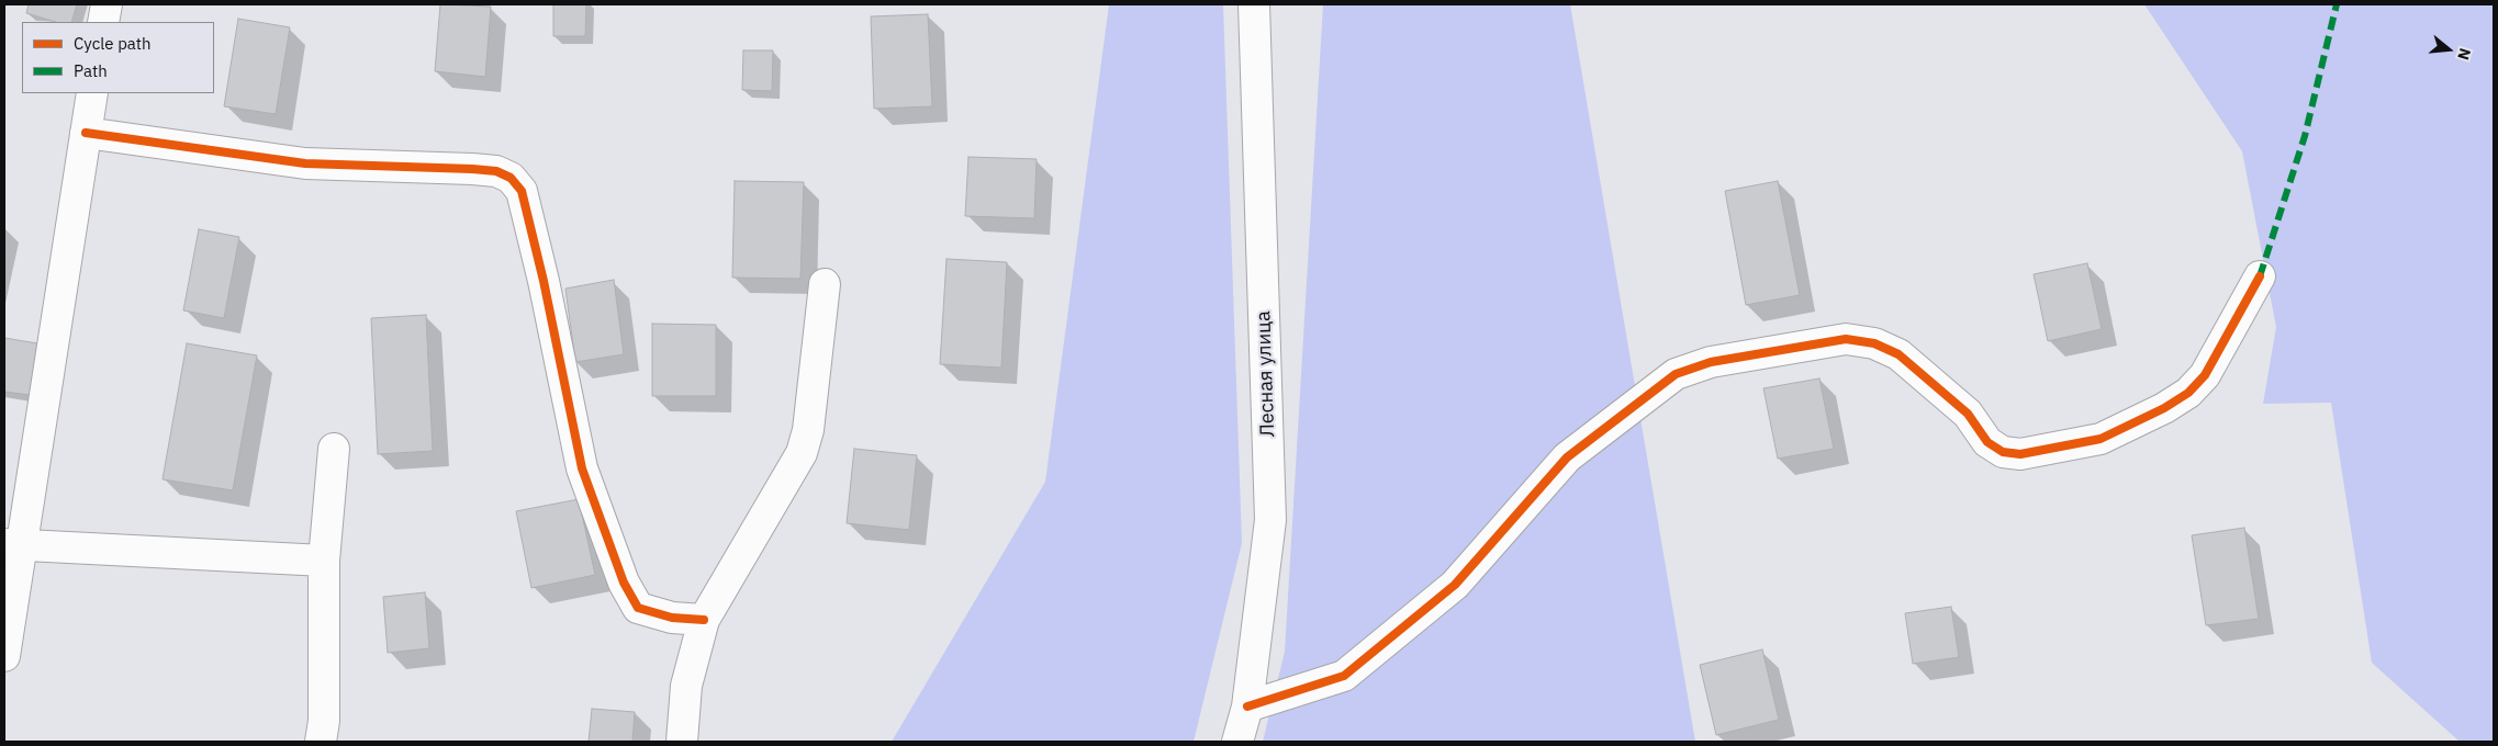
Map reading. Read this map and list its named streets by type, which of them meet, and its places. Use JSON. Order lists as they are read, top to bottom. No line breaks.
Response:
{"streets":{"street":["Лесная улица"]},"legend":["Cycle path","Path"],"north":"right"}
